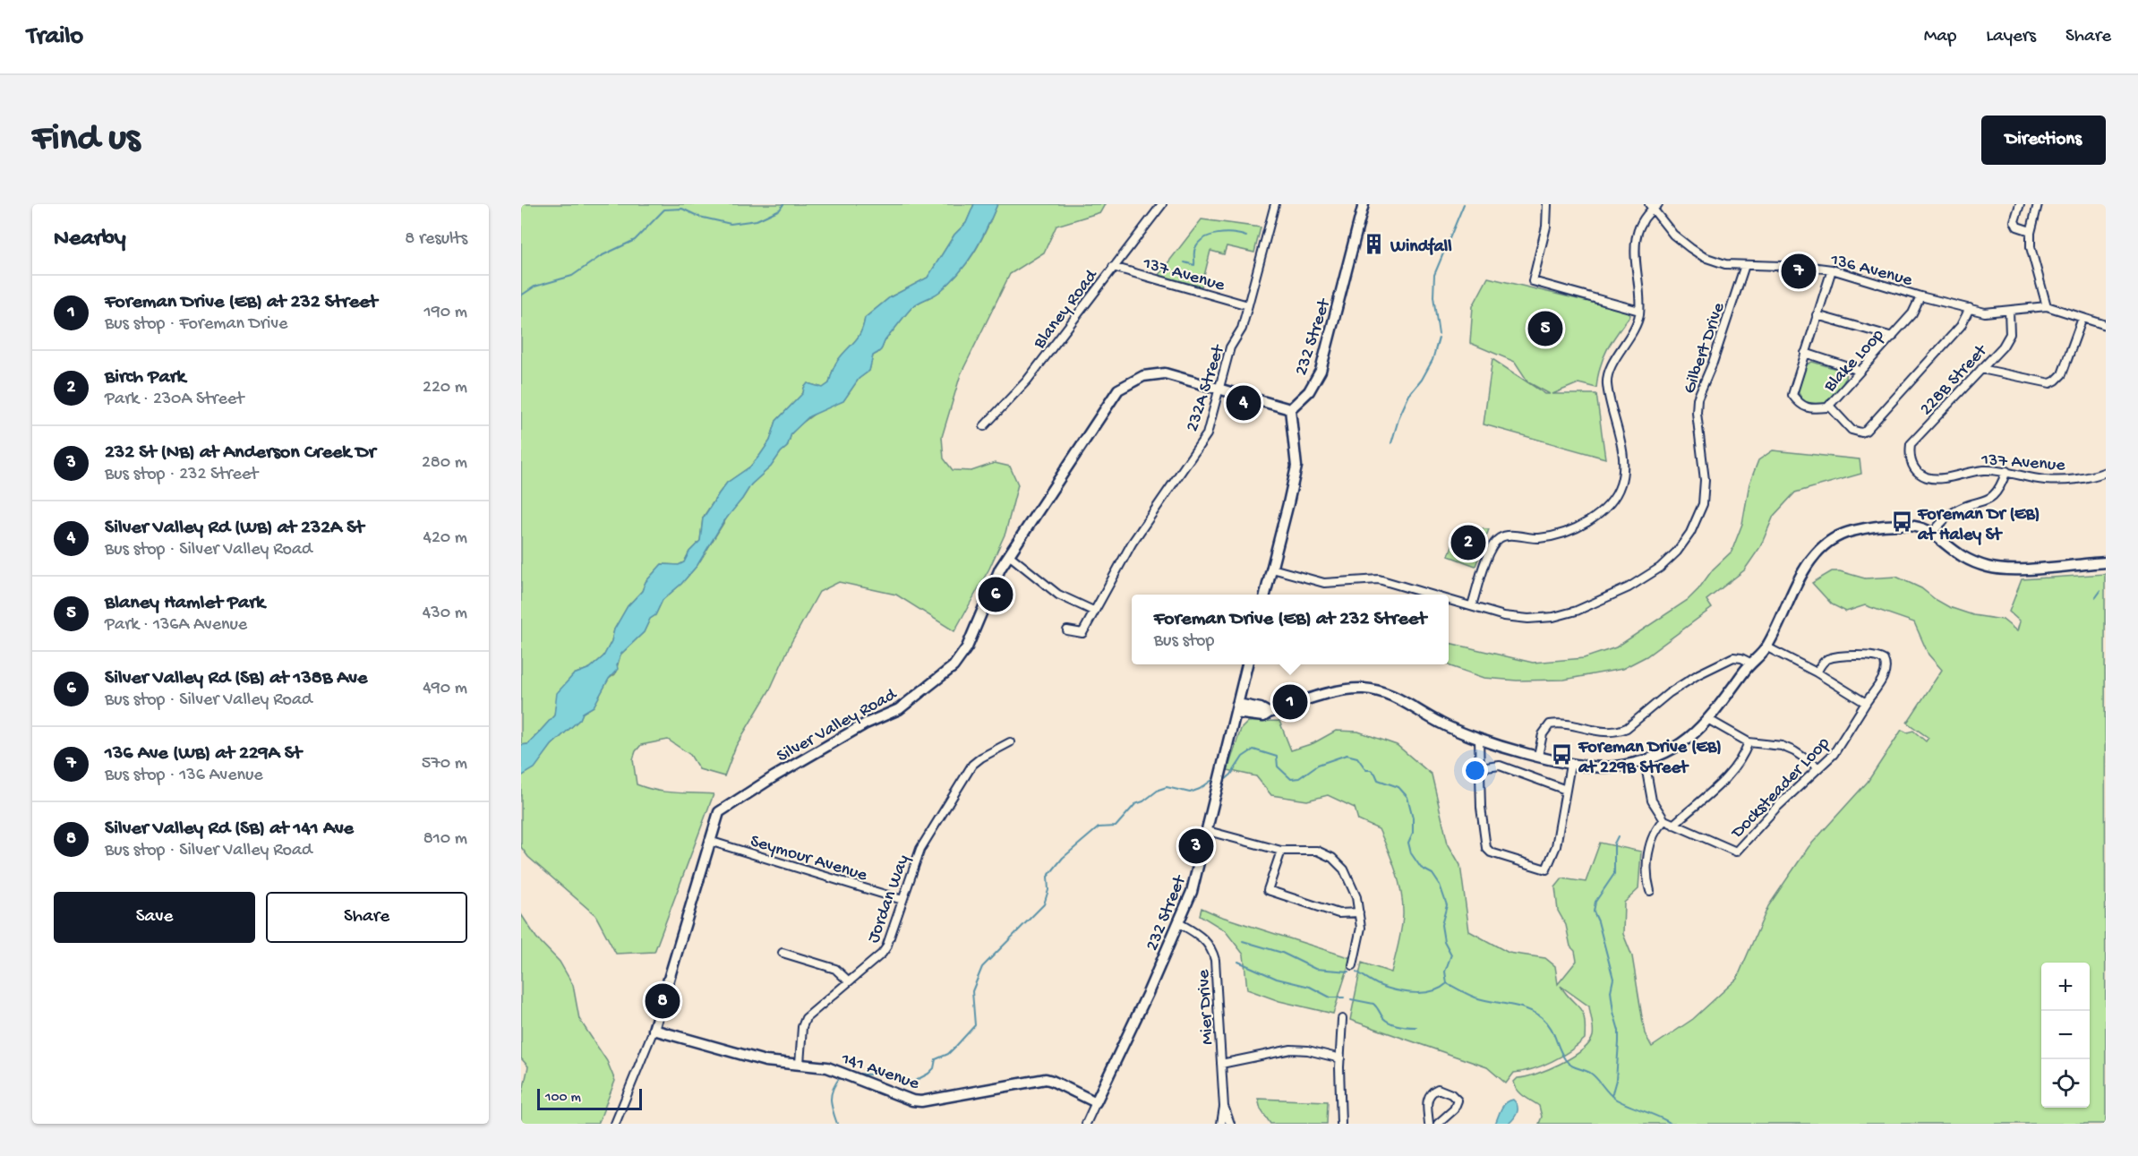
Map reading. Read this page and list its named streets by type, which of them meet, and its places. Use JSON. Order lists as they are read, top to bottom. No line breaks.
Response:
{"streets":{"street":["136 Avenue","137 Avenue","Blaney Road","232 Street","Gilbert Drive","Blake Loop","228B Street","232A Street","Silver Valley Road","Docksteader Loop","Seymour Avenue","Jordan Way","Mier Drive","141 Avenue"]},"crossings":[["136 Avenue","Gilbert Drive"],["136 Avenue","Blake Loop"],["136 Avenue","228B Street"],["137 Avenue","Blaney Road"],["137 Avenue","228B Street"],["137 Avenue","232A Street"],["232 Street","Silver Valley Road"],["232 Street","Mier Drive"],["232 Street","141 Avenue"],["232A Street","Silver Valley Road"],["Silver Valley Road","Seymour Avenue"],["Silver Valley Road","141 Avenue"],["Seymour Avenue","Jordan Way"],["Jordan Way","141 Avenue"]],"places":{"building":["Windfall"],"bus stop":["Foreman Dr (EB) at Haley St","Foreman Drive (EB) at 229B Street"]},"scale_bar":"100 m","page":{"header":"Trailo","nav":["Map","Layers","Share"],"buttons":["Directions",["Save","Share"]],"title":"Find us","heading":["Nearby","8 results"],"pins":["7","5","4","2","6","1","3","8"],"list":[{"mark":"1","name":"Foreman Drive (EB) at 232 Street","note":"Bus stop · Foreman Drive","value":"190 m"},{"mark":"2","name":"Birch Park","note":"Park · 230A Street","value":"220 m"},{"mark":"3","name":"232 St (NB) at Anderson Creek Dr","note":"Bus stop · 232 Street","value":"280 m"},{"mark":"4","name":"Silver Valley Rd (WB) at 232A St","note":"Bus stop · Silver Valley Road","value":"420 m"},{"mark":"5","name":"Blaney Hamlet Park","note":"Park · 136A Avenue","value":"430 m"},{"mark":"6","name":"Silver Valley Rd (SB) at 138B Ave","note":"Bus stop · Silver Valley Road","value":"490 m"},{"mark":"7","name":"136 Ave (WB) at 229A St","note":"Bus stop · 136 Avenue","value":"570 m"},{"mark":"8","name":"Silver Valley Rd (SB) at 141 Ave","note":"Bus stop · Silver Valley Road","value":"810 m"}],"popup":["Foreman Drive (EB) at 232 Street","Bus stop"],"map_buttons":["+","−"],"scale":"100 m"}}
